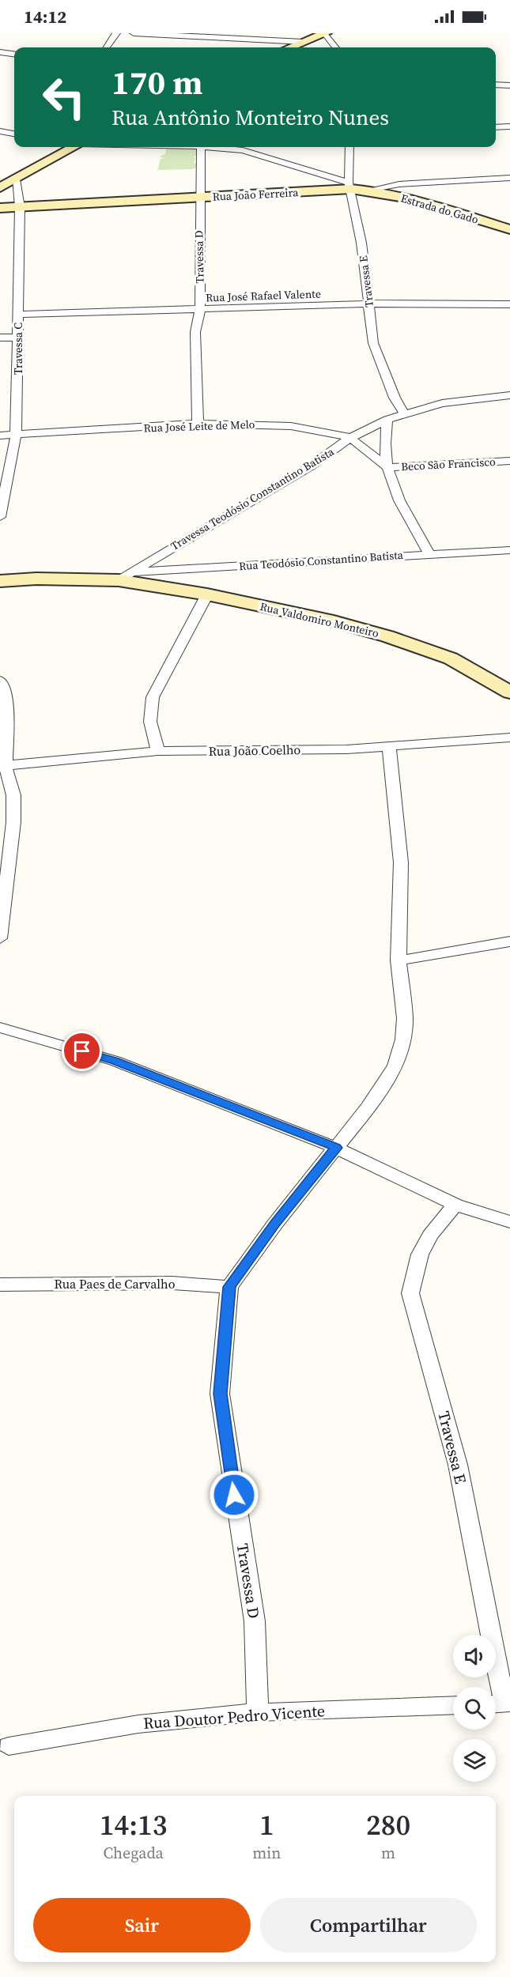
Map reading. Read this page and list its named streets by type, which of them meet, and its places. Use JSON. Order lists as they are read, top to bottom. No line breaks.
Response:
{"streets":{"street":["Rua João Ferreira","Estrada do Gado","Travessa D","Travessa E","Rua José Rafael Valente","Travessa C","Rua José Leite de Melo","Beco São Francisco","Travessa Teodósio Constantino Batista","Rua Teodósio Constantino Batista","Rua Valdomiro Monteiro","Rua João Coelho","Rua Paes de Carvalho","Rua Doutor Pedro Vicente"]},"crossings":[["Rua João Ferreira","Estrada do Gado"],["Rua João Ferreira","Travessa D"],["Rua João Ferreira","Travessa E"],["Rua João Ferreira","Travessa C"],["Travessa D","Rua José Rafael Valente"],["Travessa D","Rua José Leite de Melo"],["Travessa D","Rua Paes de Carvalho"],["Travessa D","Rua Doutor Pedro Vicente"],["Travessa E","Rua José Rafael Valente"],["Rua José Rafael Valente","Travessa C"],["Travessa C","Rua José Leite de Melo"],["Rua José Leite de Melo","Beco São Francisco"],["Rua José Leite de Melo","Travessa Teodósio Constantino Batista"],["Travessa Teodósio Constantino Batista","Rua Teodósio Constantino Batista"],["Travessa Teodósio Constantino Batista","Rua Valdomiro Monteiro"],["Rua Teodósio Constantino Batista","Rua Valdomiro Monteiro"]],"page":{"status":"14:12","turn":["170 m","Rua Antônio Monteiro Nunes"],"eta":["14:13","Chegada","1","min","280","m"],"buttons":["Sair","Compartilhar"]}}
